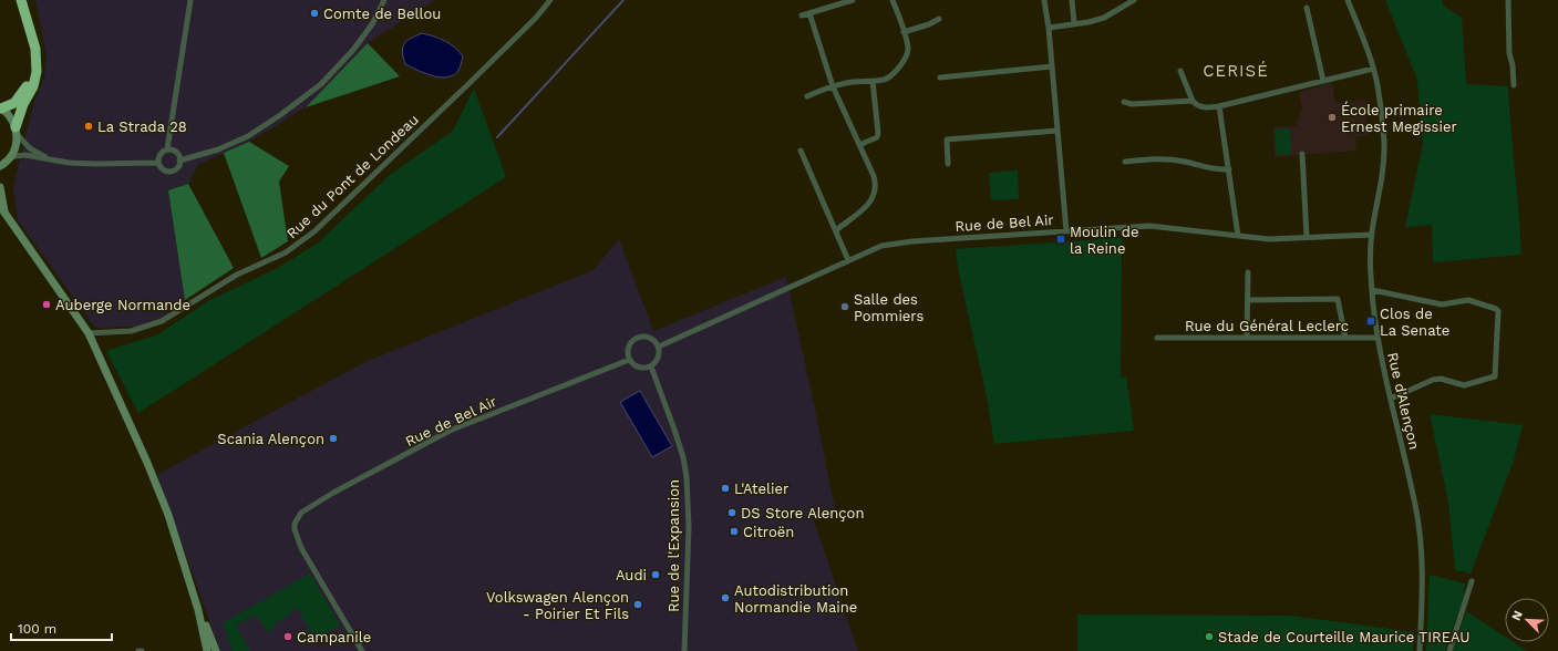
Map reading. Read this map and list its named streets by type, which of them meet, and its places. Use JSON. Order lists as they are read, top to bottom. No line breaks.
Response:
{"streets":{"street":["Rue du Pont de Londeau","Rue de Bel Air","Rue du Général Leclerc","Rue d'Alençon","Rue de l'Expansion"]},"crossings":[["Rue de Bel Air","Rue d'Alençon"],["Rue de Bel Air","Rue de l'Expansion"],["Rue du Général Leclerc","Rue d'Alençon"]],"districts":["CERISÉ"],"places":{"other":["Comte de Bellou","École primaire Ernest Megissier","La Strada 28","Auberge Normande","Salle des Pommiers","Scania Alençon","L'Atelier","DS Store Alençon","Citroën","Audi","Autodistribution Normandie Maine","Volkswagen Alençon - Poirier Et Fils","Campanile","Stade de Courteille Maurice TIREAU"],"transit":["Moulin de la Reine","Clos de La Senate"]},"scale_bar":"100 m","north":"top left"}
